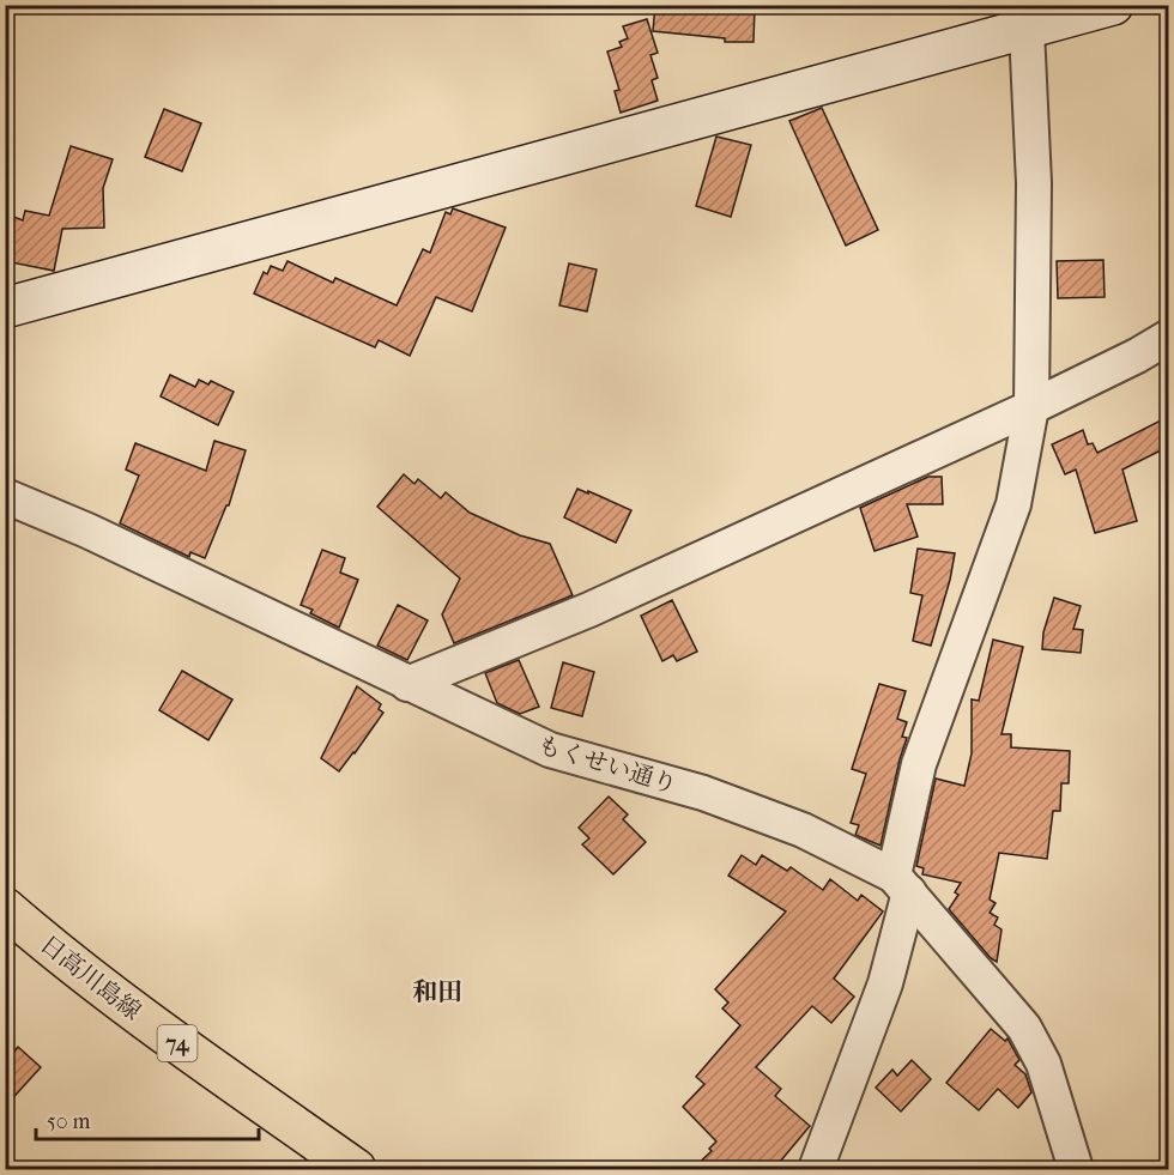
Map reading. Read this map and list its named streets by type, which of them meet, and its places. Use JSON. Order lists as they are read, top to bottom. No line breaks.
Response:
{"streets":{"main road":["日高川島線","74"],"street":["もくせい通り"]},"districts":["和田"],"scale_bar":"50 m"}
